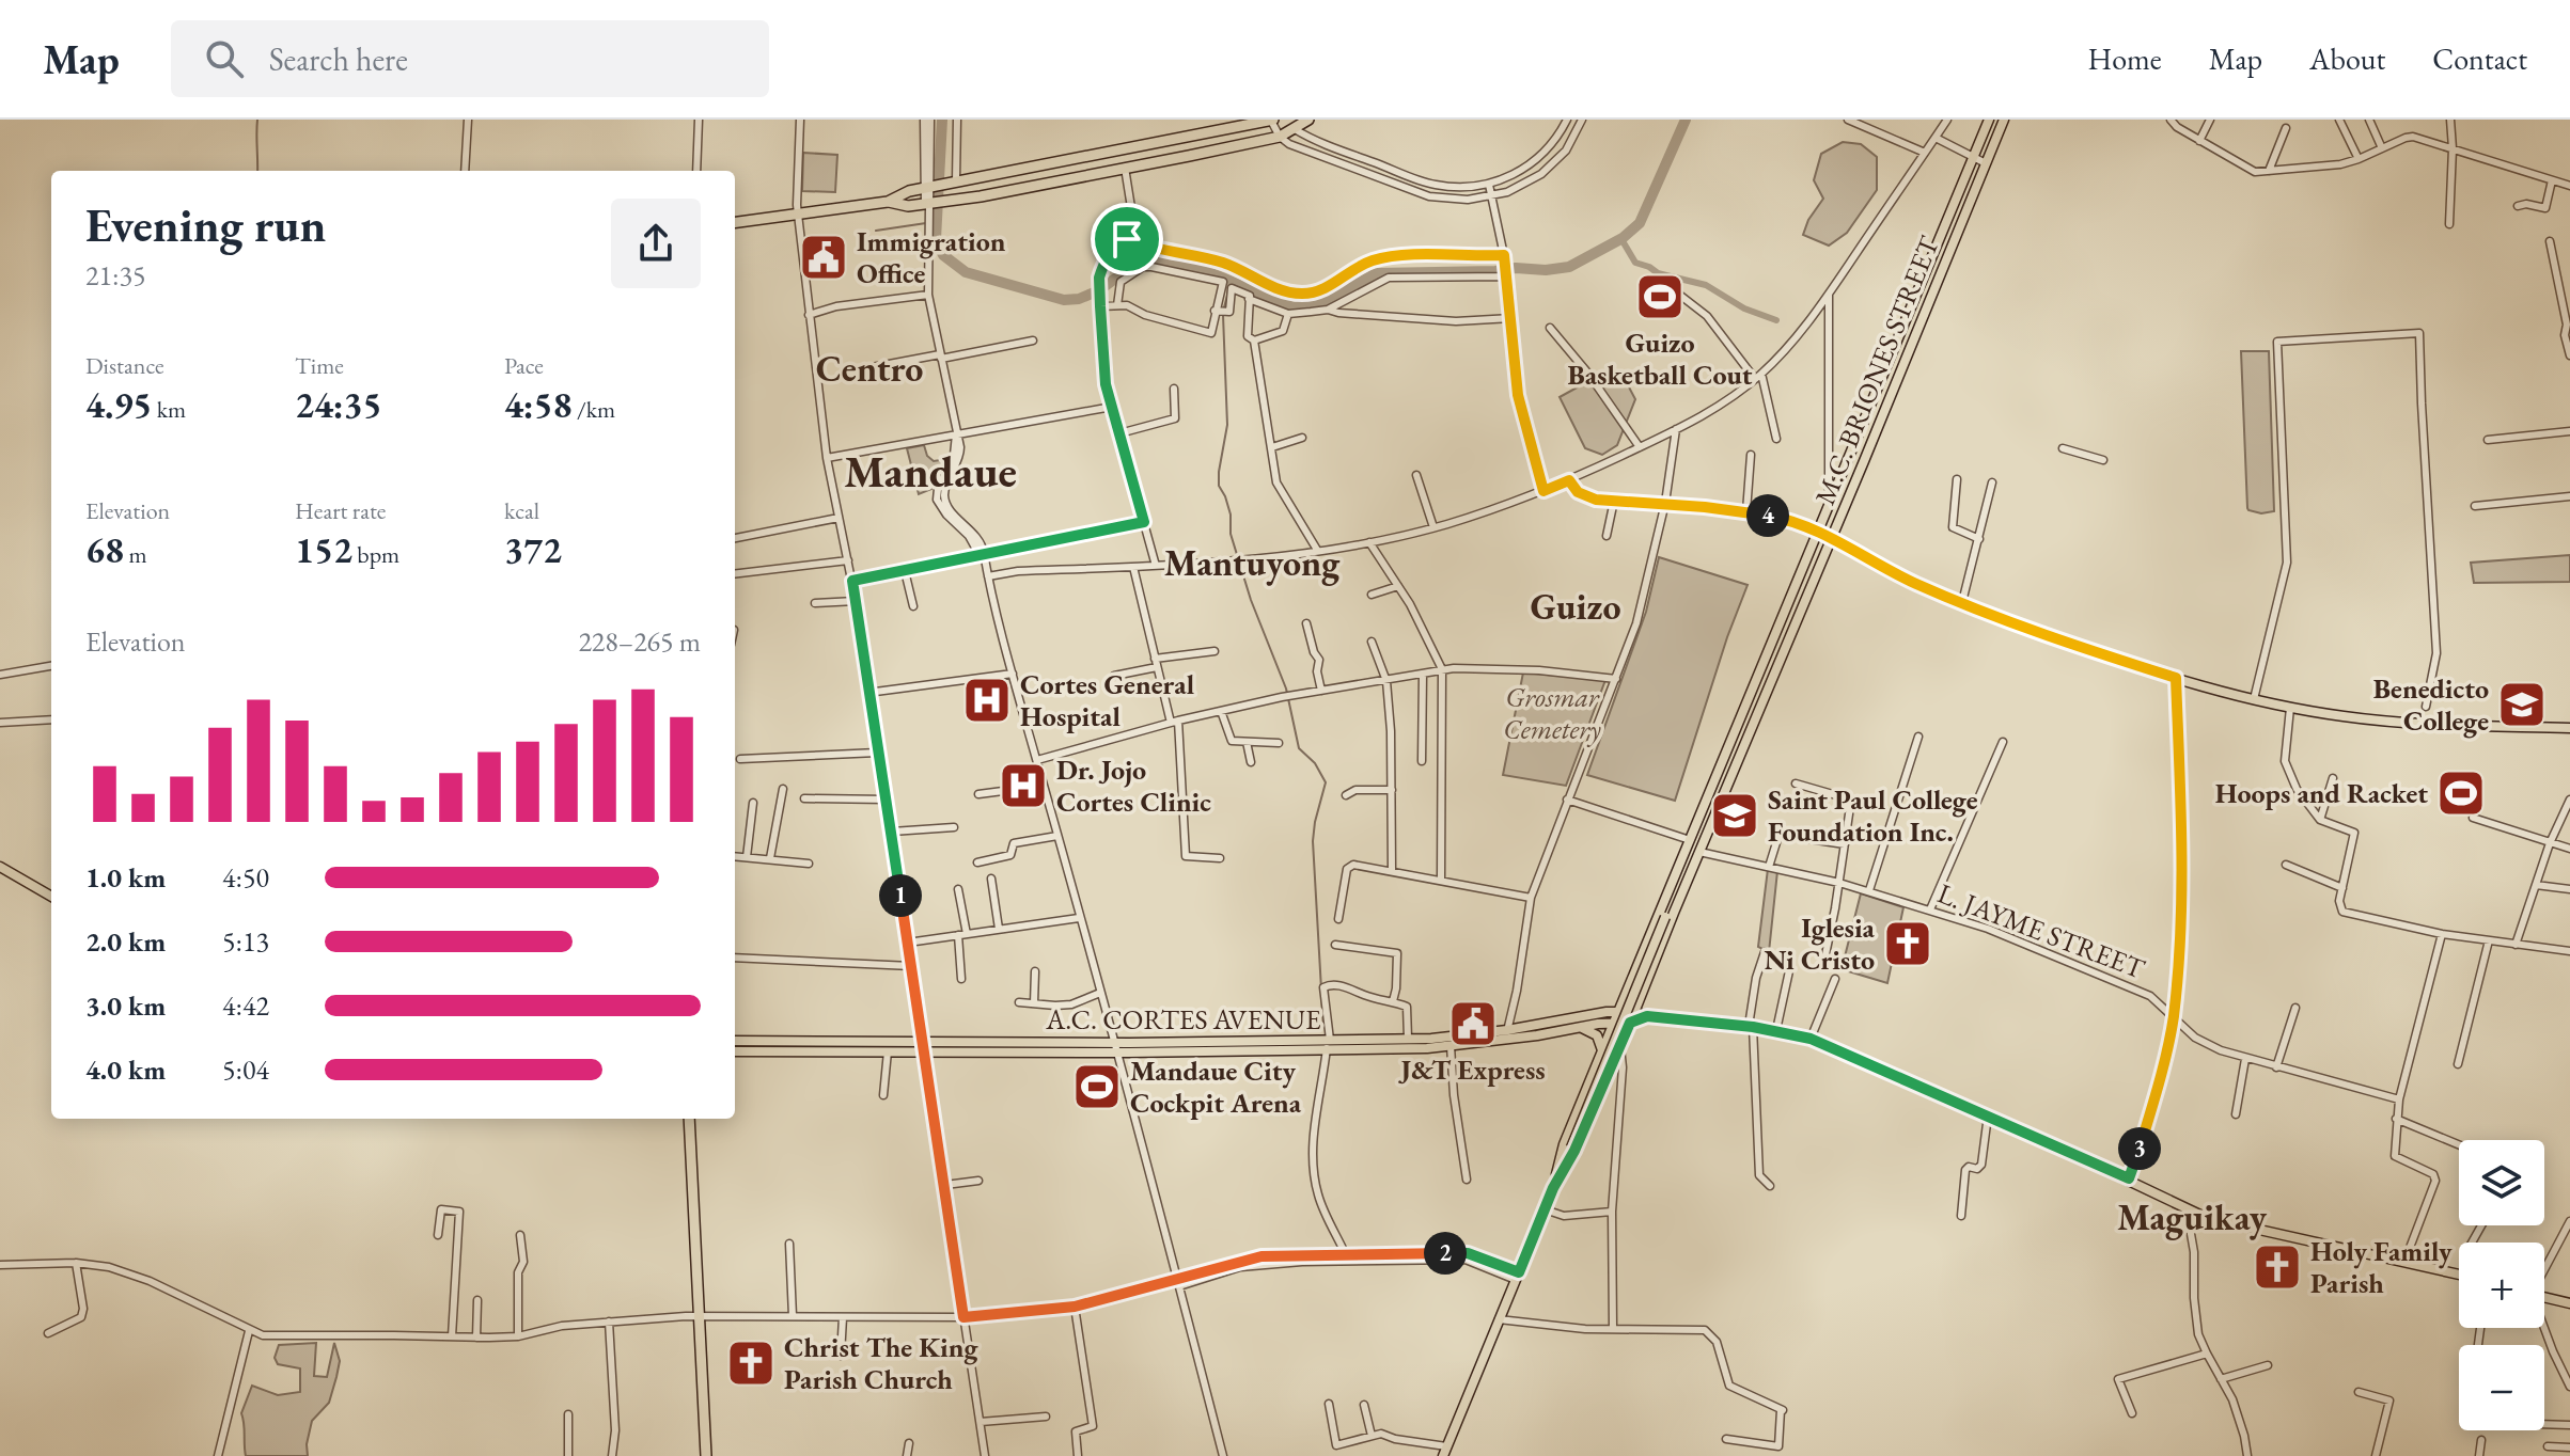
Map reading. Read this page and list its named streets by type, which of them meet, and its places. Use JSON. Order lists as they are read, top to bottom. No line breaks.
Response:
{"streets":{"main road":["M.C. BRIONES STREET","A.C. CORTES AVENUE"],"street":["L. JAYME STREET"]},"crossings":[["M.C. BRIONES STREET","L. JAYME STREET"],["M.C. BRIONES STREET","A.C. CORTES AVENUE"]],"districts":["Centro","Mandaue","Mantuyong","Guizo","Maguikay"],"parks":["Grosmar Cemetery"],"places":{"public building":["Immigration Office","J&T Express"],"sports":["Guizo Basketball Cout","Hoops and Racket","Mandaue City Cockpit Arena"],"hospital":["Cortes General Hospital","Dr. Jojo Cortes Clinic"],"school or university":["Benedicto College","Saint Paul College Foundation Inc."],"church":["Iglesia Ni Cristo","Holy Family Parish","Christ The King Parish Church"]},"page":{"header":"Map","search":"Search here","nav":["Home","Map","About","Contact"],"heading":["Evening run","21:35"],"stats":[["Distance","4.95 km"],["Time","24:35"],["Pace","4:58 /km"],["Elevation","68 m"],["Heart rate","152 bpm"],["kcal","372"]],"pins":["4","1","3","2"],"chart":["Elevation","228–265 m"],"list":[{"name":"1.0 km","note":"4:50"},{"name":"2.0 km","note":"5:13"},{"name":"3.0 km","note":"4:42"},{"name":"4.0 km","note":"5:04"}],"map_buttons":["+","−"]}}
